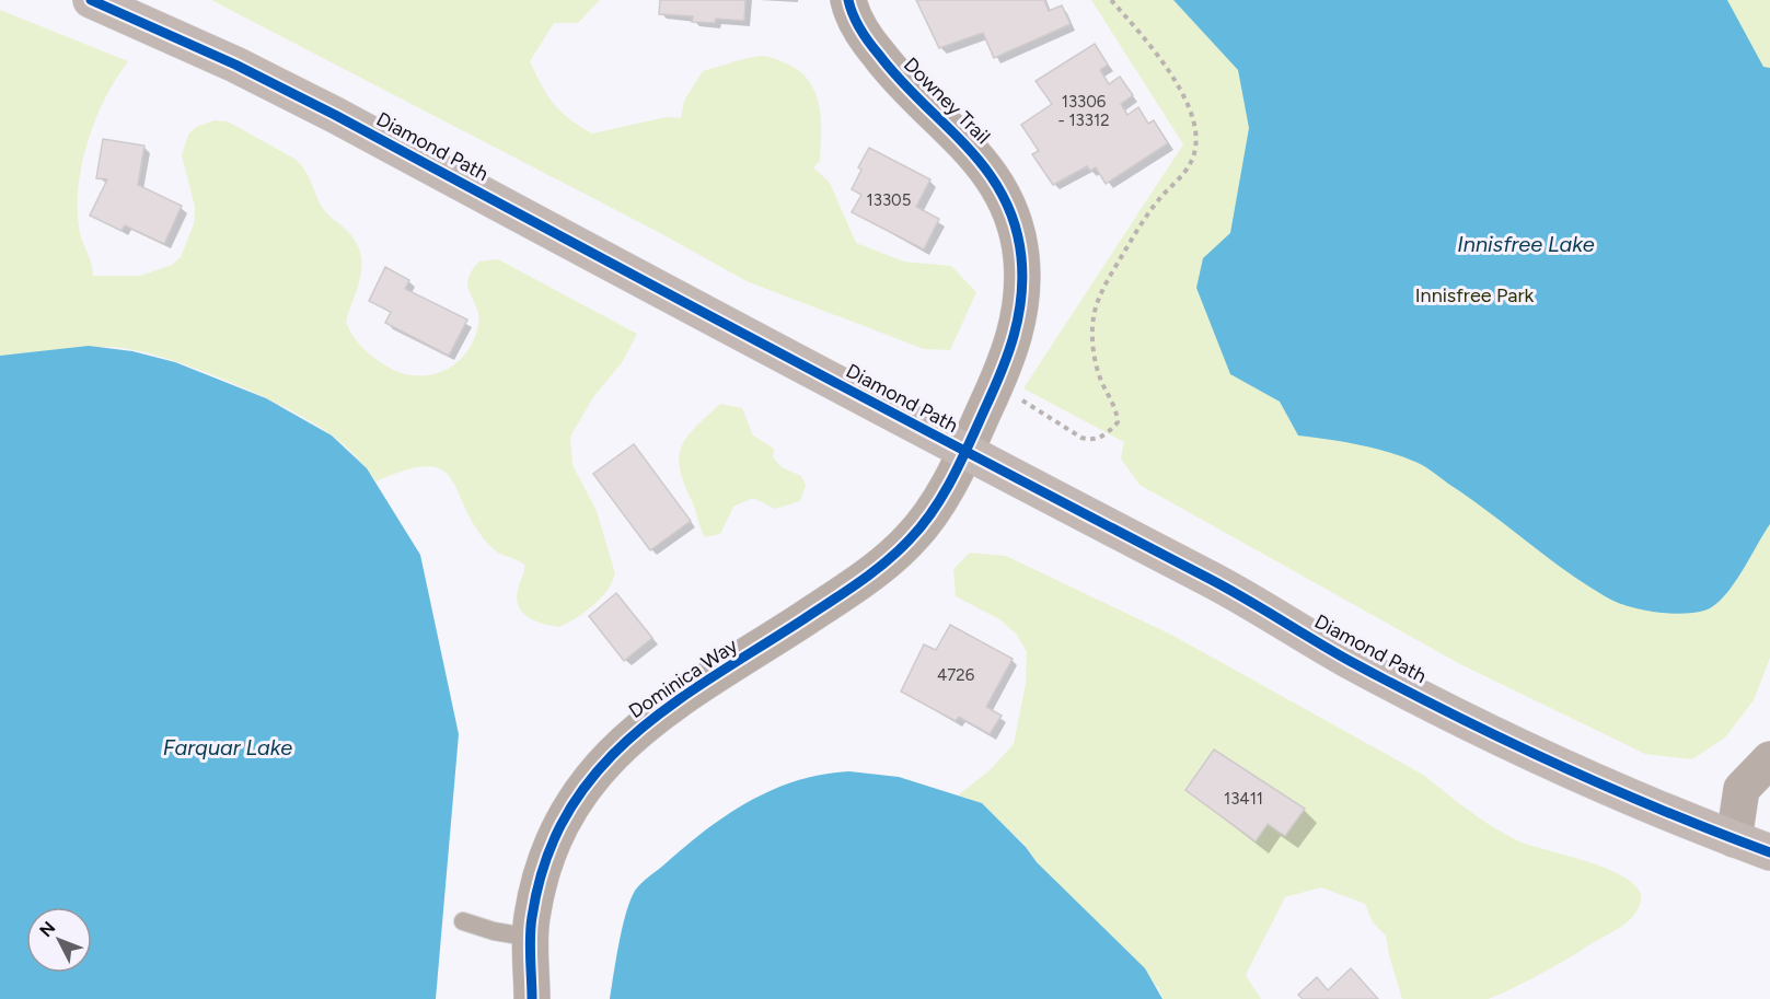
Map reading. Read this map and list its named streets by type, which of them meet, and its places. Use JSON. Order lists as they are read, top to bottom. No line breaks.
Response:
{"streets":{"street":["Downey Trail","Diamond Path","Dominica Way"]},"crossings":[["Downey Trail","Diamond Path"],["Downey Trail","Dominica Way"],["Diamond Path","Dominica Way"]],"water":["Innisfree Lake","Farquar Lake"],"parks":["Innisfree Park"],"house_numbers":["13306 - 13312","13305","4726","13411"],"north":"top left"}
